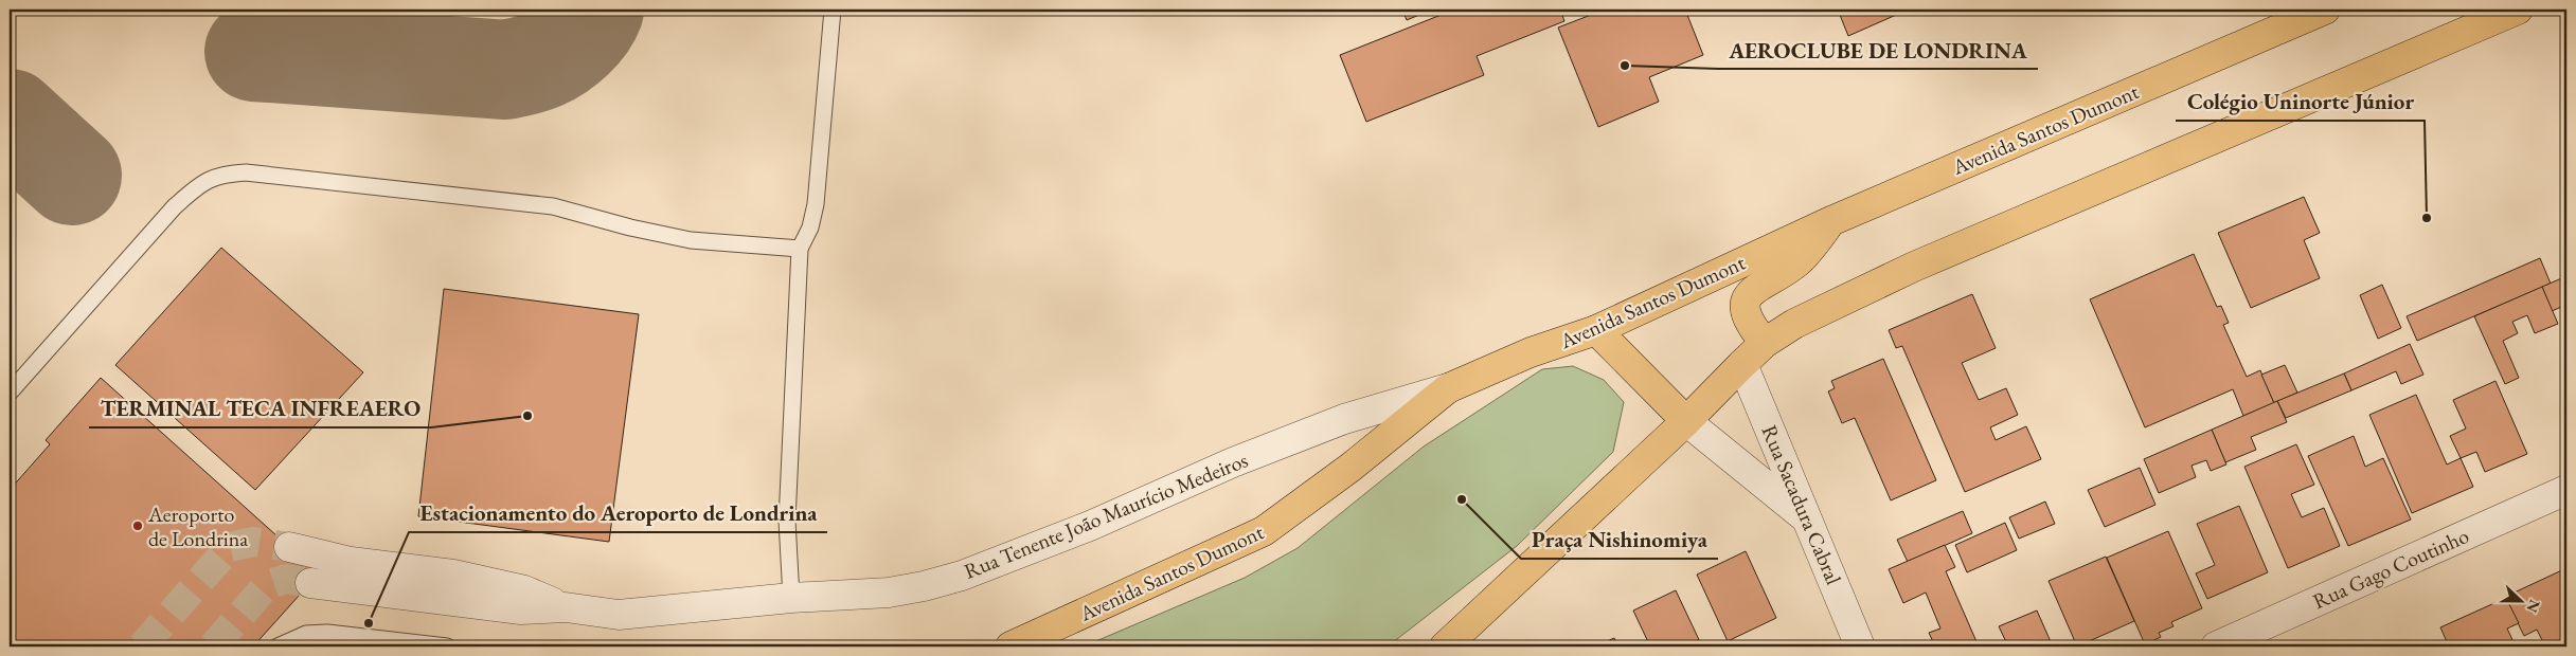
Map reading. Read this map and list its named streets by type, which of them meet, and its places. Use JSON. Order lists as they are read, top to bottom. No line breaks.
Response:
{"streets":{"main road":["Avenida Santos Dumont"],"street":["Rua Sacadura Cabral","Rua Tenente João Maurício Medeiros","Rua Gago Coutinho"]},"crossings":[["Avenida Santos Dumont","Rua Tenente João Maurício Medeiros"]],"places":["AEROCLUBE DE LONDRINA","Colégio Uninorte Júnior","TERMINAL TECA INFREAERO","Praça Nishinomiya","Aeroporto de Londrina","Estacionamento do Aeroporto de Londrina"],"north":"right"}
